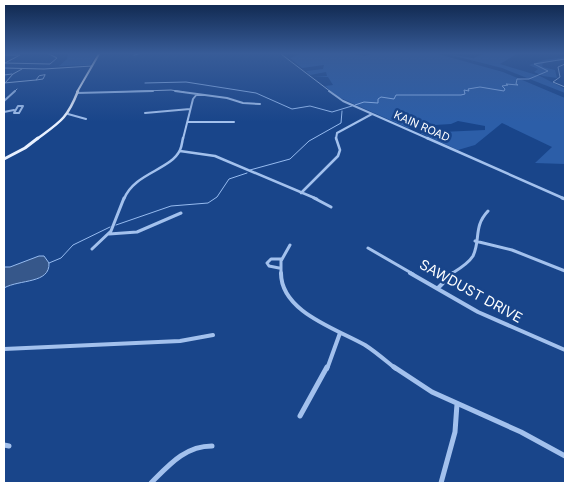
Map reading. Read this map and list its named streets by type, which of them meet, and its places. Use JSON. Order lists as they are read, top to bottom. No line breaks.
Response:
{"streets":{"street":["KAIN ROAD","SAWDUST DRIVE"]}}
